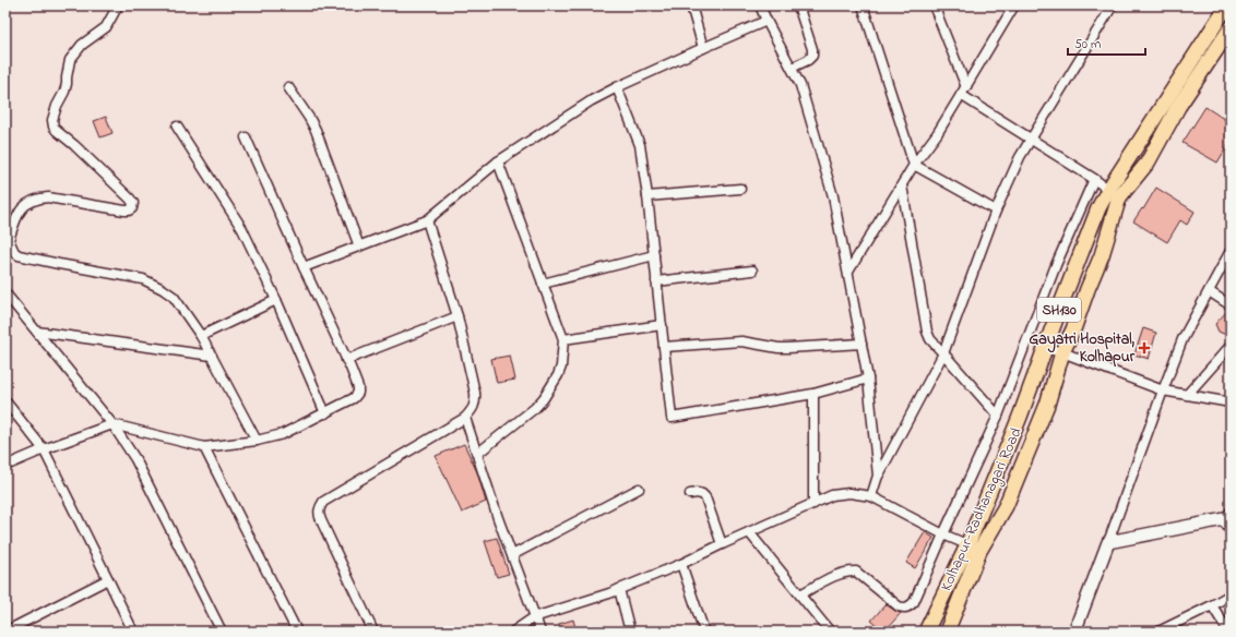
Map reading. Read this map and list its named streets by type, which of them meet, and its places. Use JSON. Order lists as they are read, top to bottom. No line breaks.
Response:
{"streets":{"main road":["SH130","Kolhapur-Radhanagari Road"]},"crossings":[["SH130","Kolhapur-Radhanagari Road"]],"places":{"health":["Gayatri Hospital, Kolhapur"]},"scale_bar":"50 m"}
